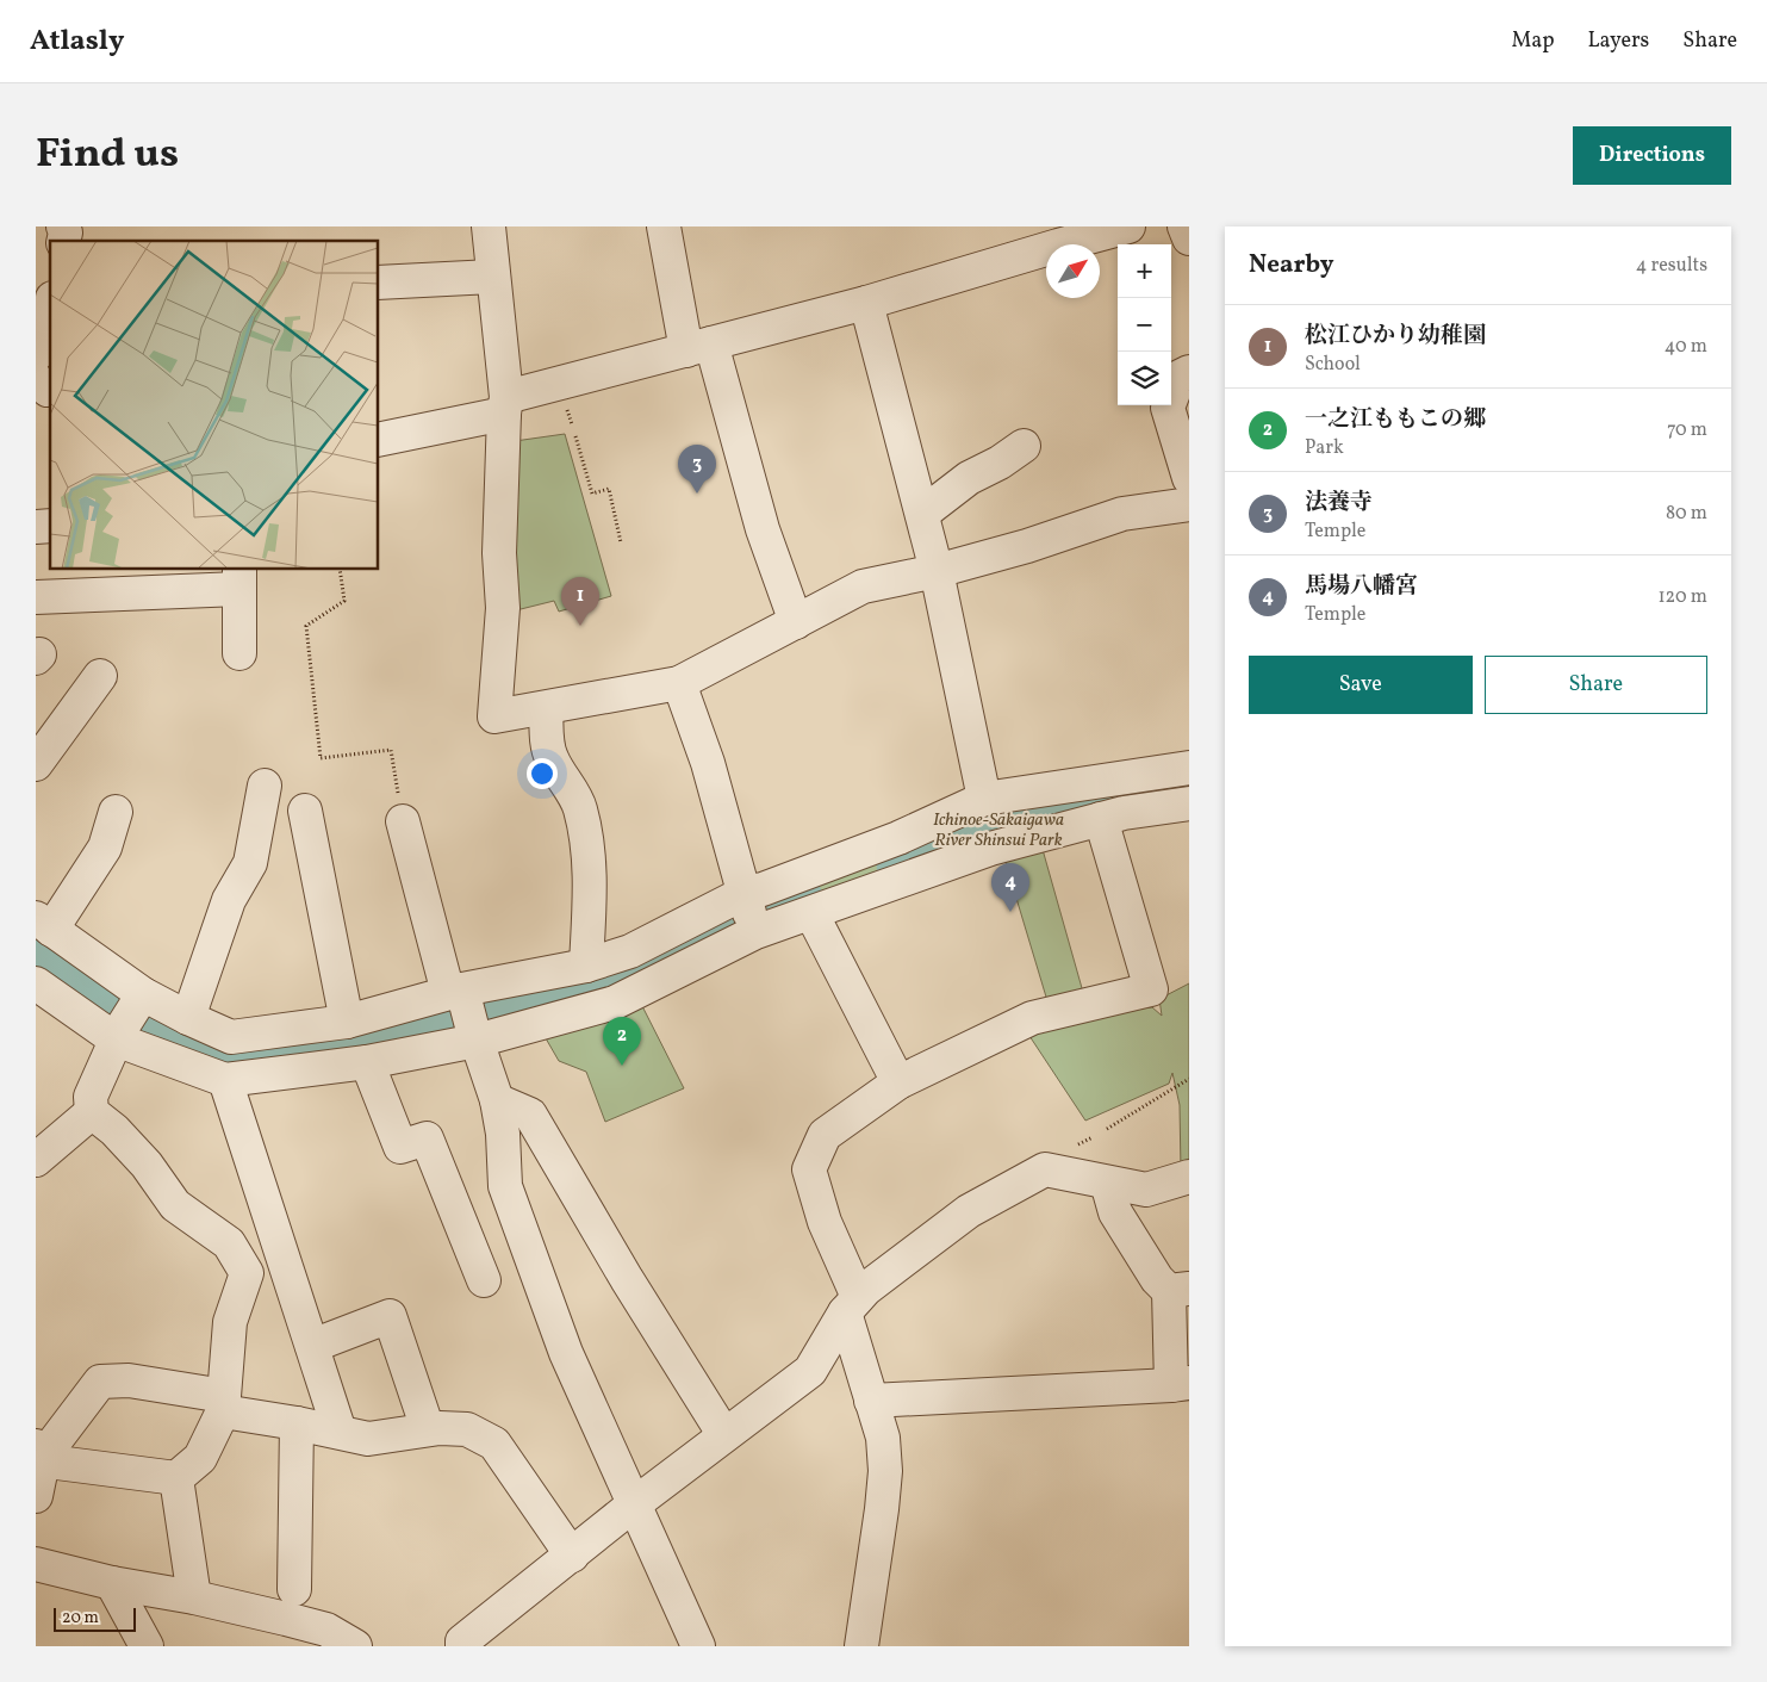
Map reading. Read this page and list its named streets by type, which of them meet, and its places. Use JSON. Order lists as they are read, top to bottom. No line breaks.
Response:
{"parks":["Ichinoe-Sakaigawa River Shinsui Park"],"scale_bar":"20 m","north":"top right","page":{"header":"Atlasly","nav":["Map","Layers","Share"],"title":"Find us","buttons":["Directions",["Save","Share"]],"heading":["Nearby","4 results"],"map_buttons":["+","−"],"list":[{"mark":"1","name":"松江ひかり幼稚園","note":"School","value":"40 m"},{"mark":"2","name":"一之江ももこの郷","note":"Park","value":"70 m"},{"mark":"3","name":"法養寺","note":"Temple","value":"80 m"},{"mark":"4","name":"馬場八幡宮","note":"Temple","value":"120 m"}],"pins":["3","1","4","2"],"scale":"20 m"}}
